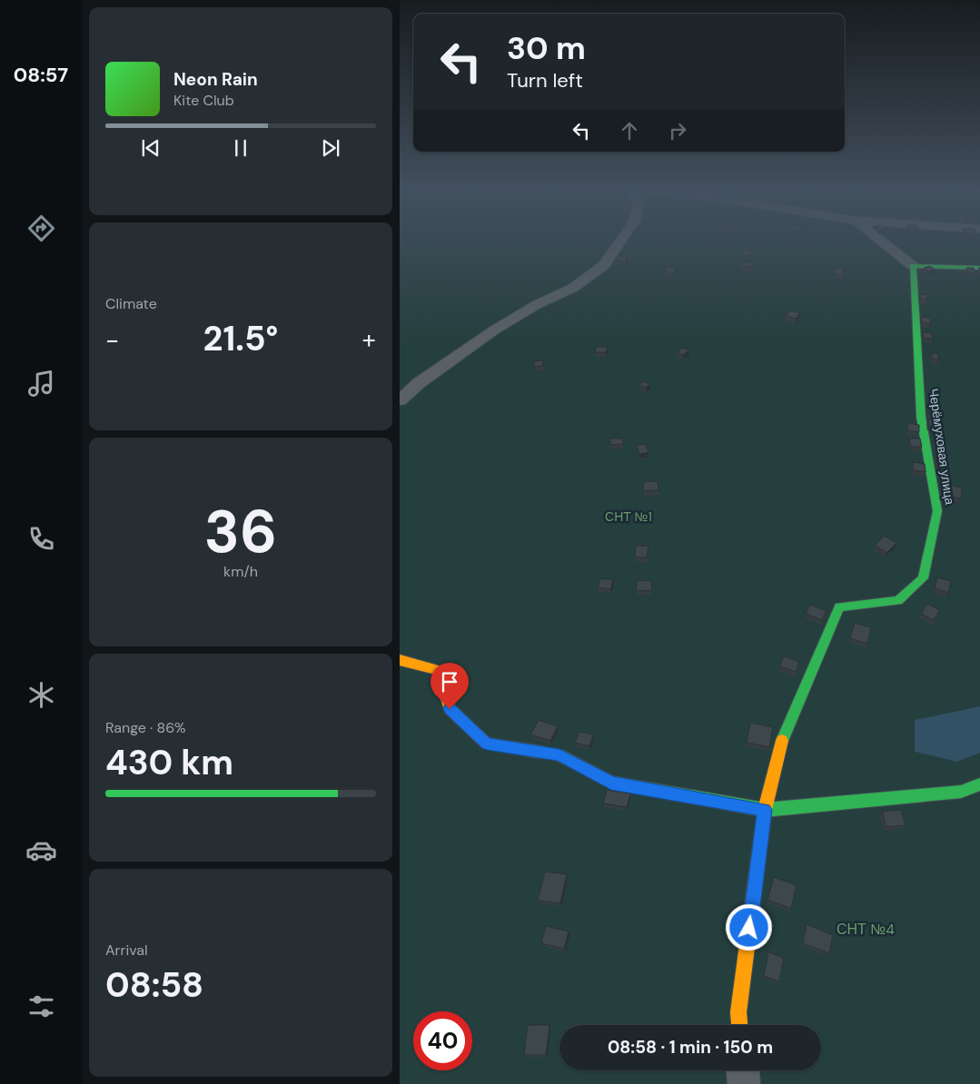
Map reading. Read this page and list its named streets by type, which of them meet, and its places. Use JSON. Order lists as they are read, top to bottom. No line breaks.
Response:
{"streets":{"street":["Черёмуховая улица"]},"parks":["СНТ №1","СНТ №4"],"page":{"tabs":"08:57","turn":["30 m","Turn left"],"song":["Neon Rain","Kite Club"],"tile":["Climate",["36","km/h"],["Range · 86%","430 km"],["Arrival","08:58"]],"heat":["−","21.5°","+"],"limit":"40","trip":"08:58 · 1 min · 150 m"}}
